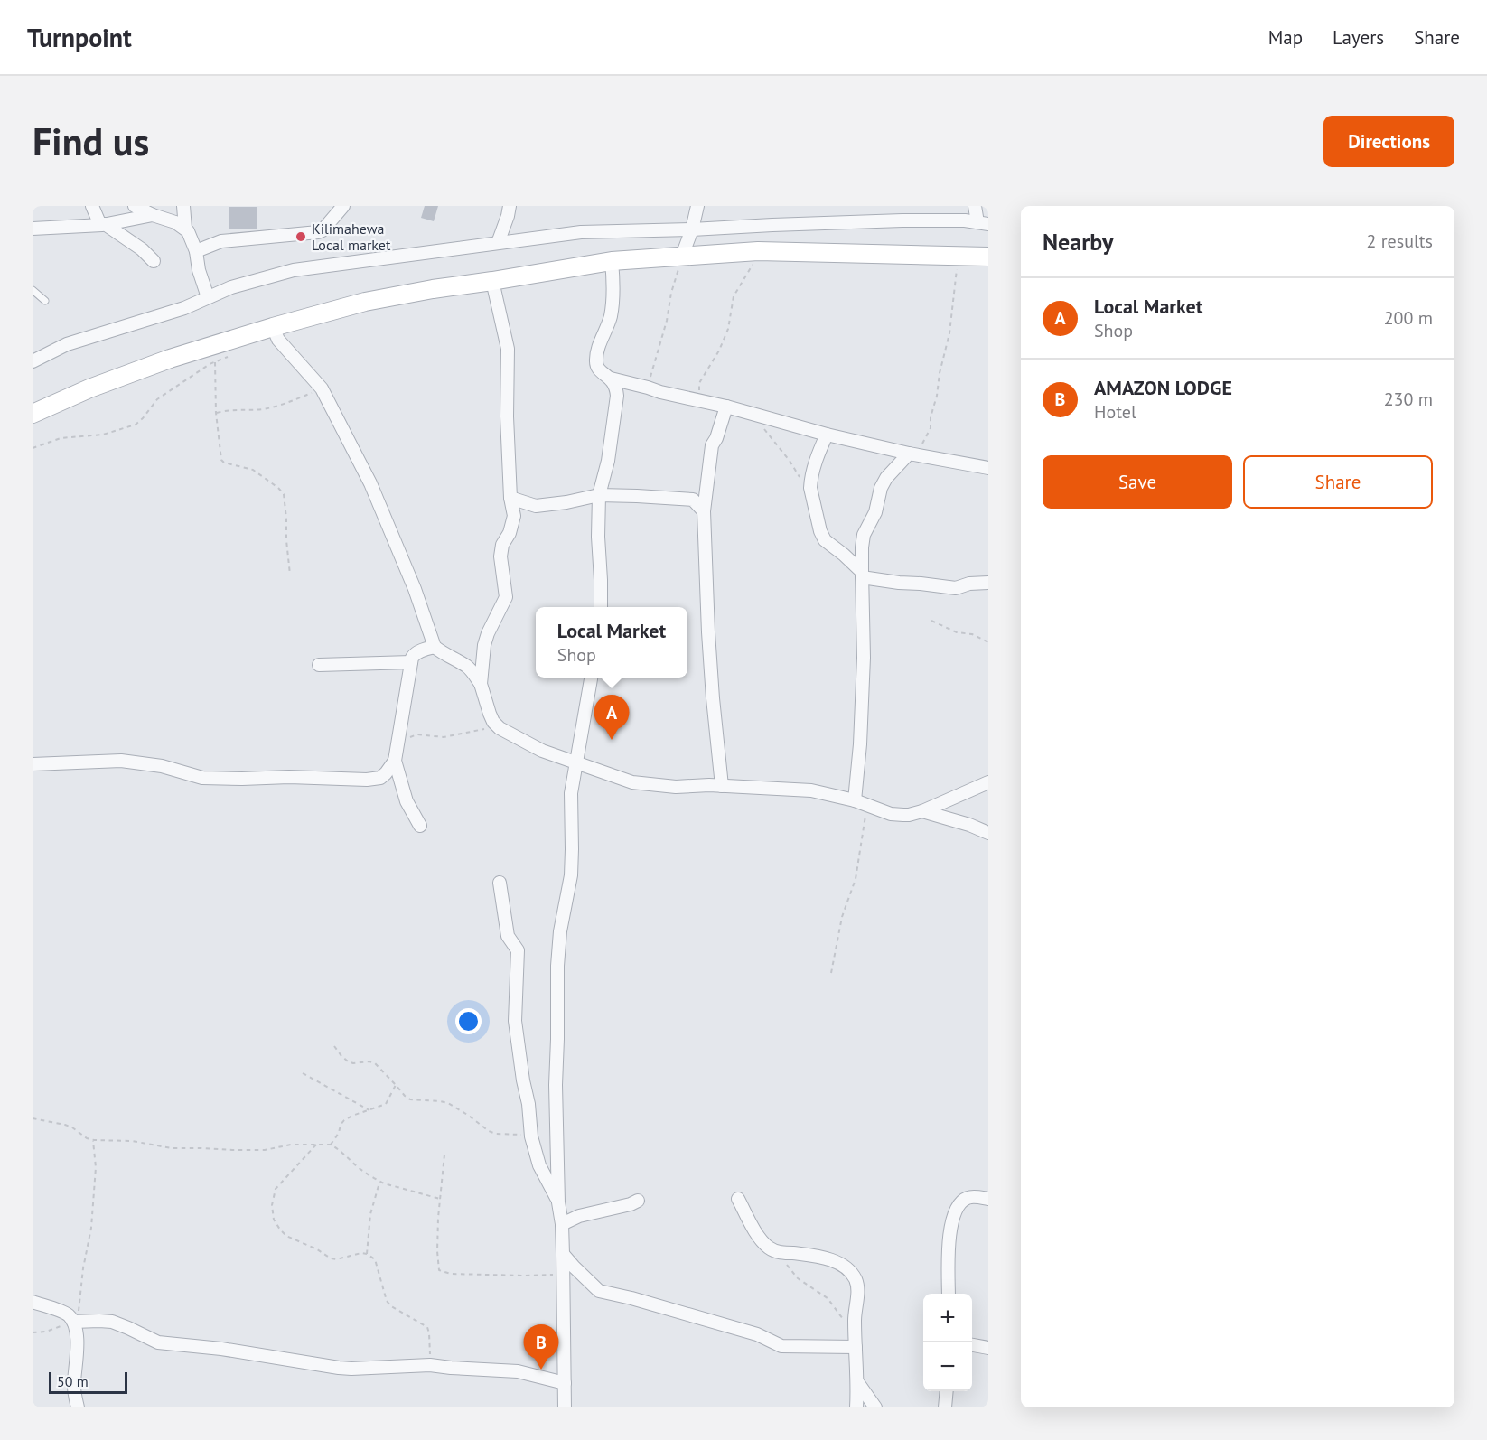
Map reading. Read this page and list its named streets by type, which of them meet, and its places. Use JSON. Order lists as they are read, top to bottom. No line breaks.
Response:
{"places":["Kilimahewa Local market"],"scale_bar":"50 m","page":{"header":"Turnpoint","nav":["Map","Layers","Share"],"buttons":["Directions",["Save","Share"]],"title":"Find us","heading":["Nearby","2 results"],"list":[{"mark":"A","name":"Local Market","note":"Shop","value":"200 m"},{"mark":"B","name":"AMAZON LODGE","note":"Hotel","value":"230 m"}],"popup":["Local Market","Shop"],"pins":["A","B"],"map_buttons":["+","−"],"scale":"50 m"}}
